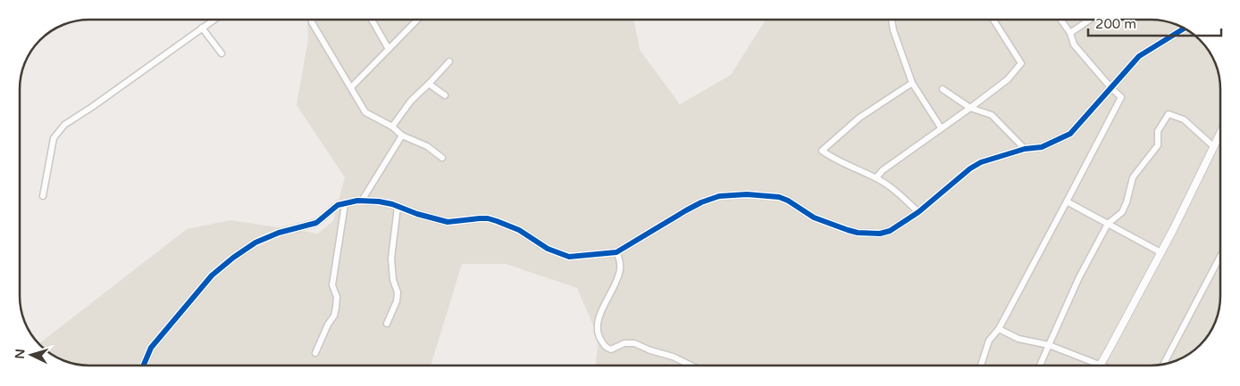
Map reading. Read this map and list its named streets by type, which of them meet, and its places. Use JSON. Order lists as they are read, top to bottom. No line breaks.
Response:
{"scale_bar":"200 m","north":"left"}
